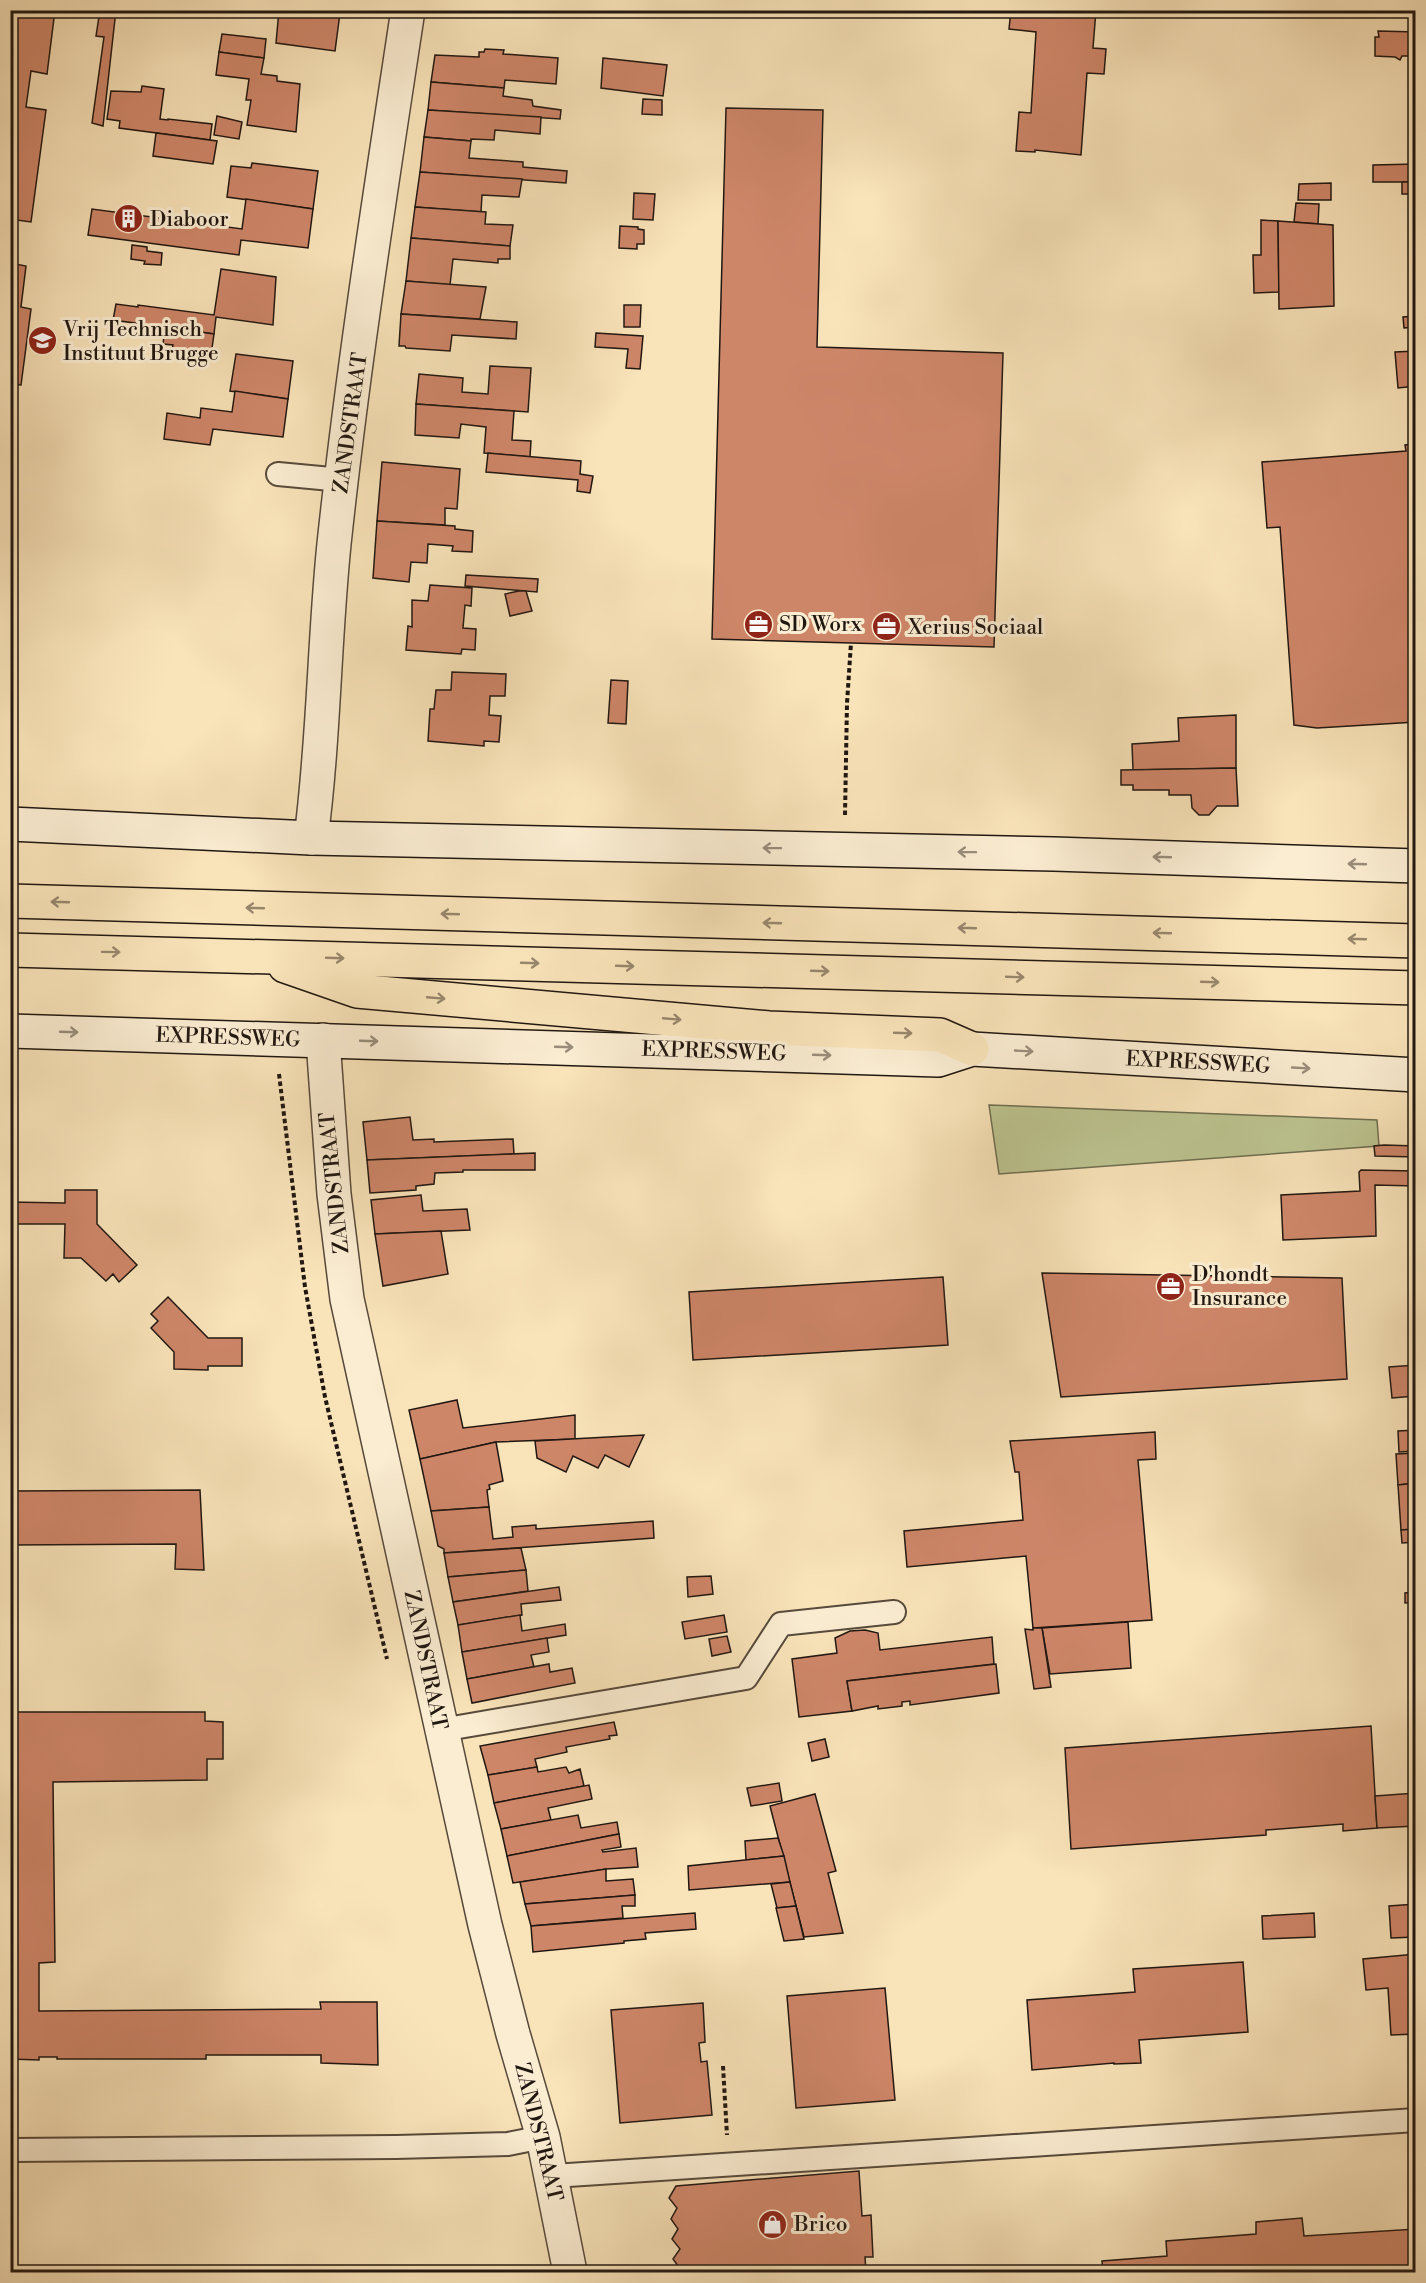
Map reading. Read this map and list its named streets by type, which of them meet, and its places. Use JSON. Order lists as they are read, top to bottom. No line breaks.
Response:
{"streets":{"street":["ZANDSTRAAT","EXPRESSWEG"]},"crossings":[["ZANDSTRAAT","EXPRESSWEG"]],"places":{"building":["Diaboor"],"school or university":["Vrij Technisch Instituut Brugge"],"office":["SD Worx","Xerius Sociaal","D'hondt Insurance"],"shop":["Brico"]}}
